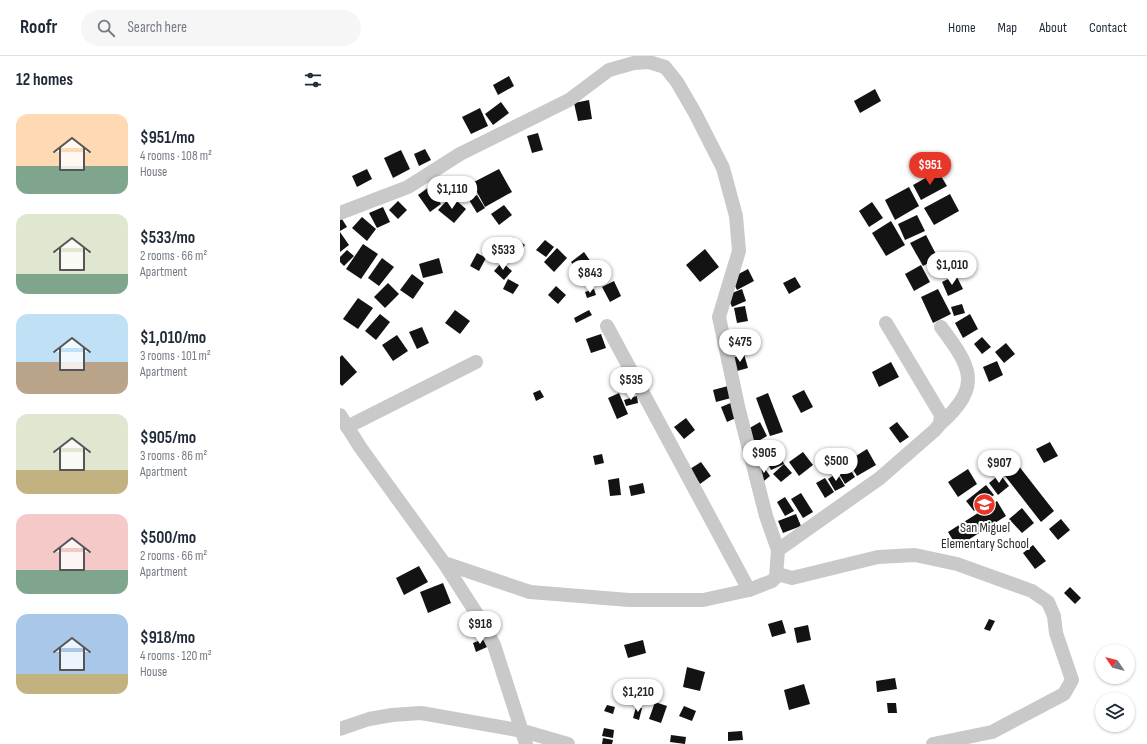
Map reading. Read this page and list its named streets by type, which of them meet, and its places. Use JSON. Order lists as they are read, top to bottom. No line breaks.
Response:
{"places":{"school or university":["San Miguel Elementary School"]},"north":"top left","page":{"header":"Roofr","search":"Search here","nav":["Home","Map","About","Contact"],"heading":"12 homes","list":[{"name":"$951/mo","note":"4 rooms · 108 m² · House"},{"name":"$533/mo","note":"2 rooms · 66 m² · Apartment"},{"name":"$1,010/mo","note":"3 rooms · 101 m² · Apartment"},{"name":"$905/mo","note":"3 rooms · 86 m² · Apartment"},{"name":"$500/mo","note":"2 rooms · 66 m² · Apartment"},{"name":"$918/mo","note":"4 rooms · 120 m² · House"}],"price":["$951","$1,110","$533","$1,010","$843","$475","$535","$905","$500","$907","$918","$1,210"]}}
